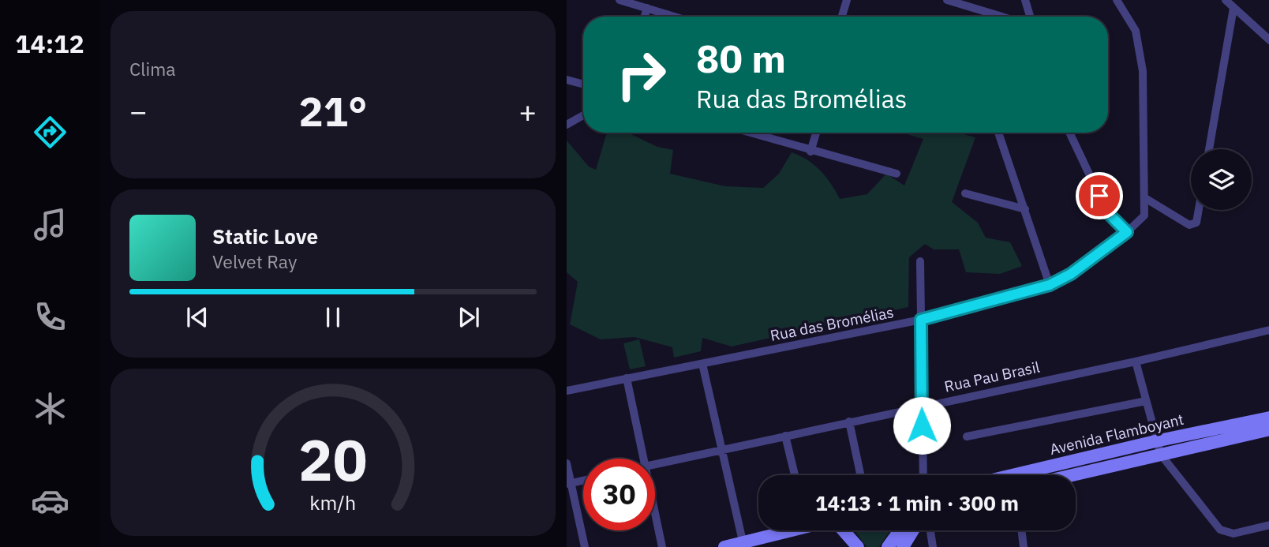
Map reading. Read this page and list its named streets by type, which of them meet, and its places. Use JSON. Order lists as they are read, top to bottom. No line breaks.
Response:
{"streets":{"street":["Rua das Bromélias","Rua Pau Brasil","Avenida Flamboyant"]},"page":{"tabs":"14:12","tile":"Clima","turn":["80 m","Rua das Bromélias"],"heat":["−","21°","+"],"song":["Static Love","Velvet Ray"],"limit":"30","trip":"14:13 · 1 min · 300 m","gauge":["20","km/h"]}}
